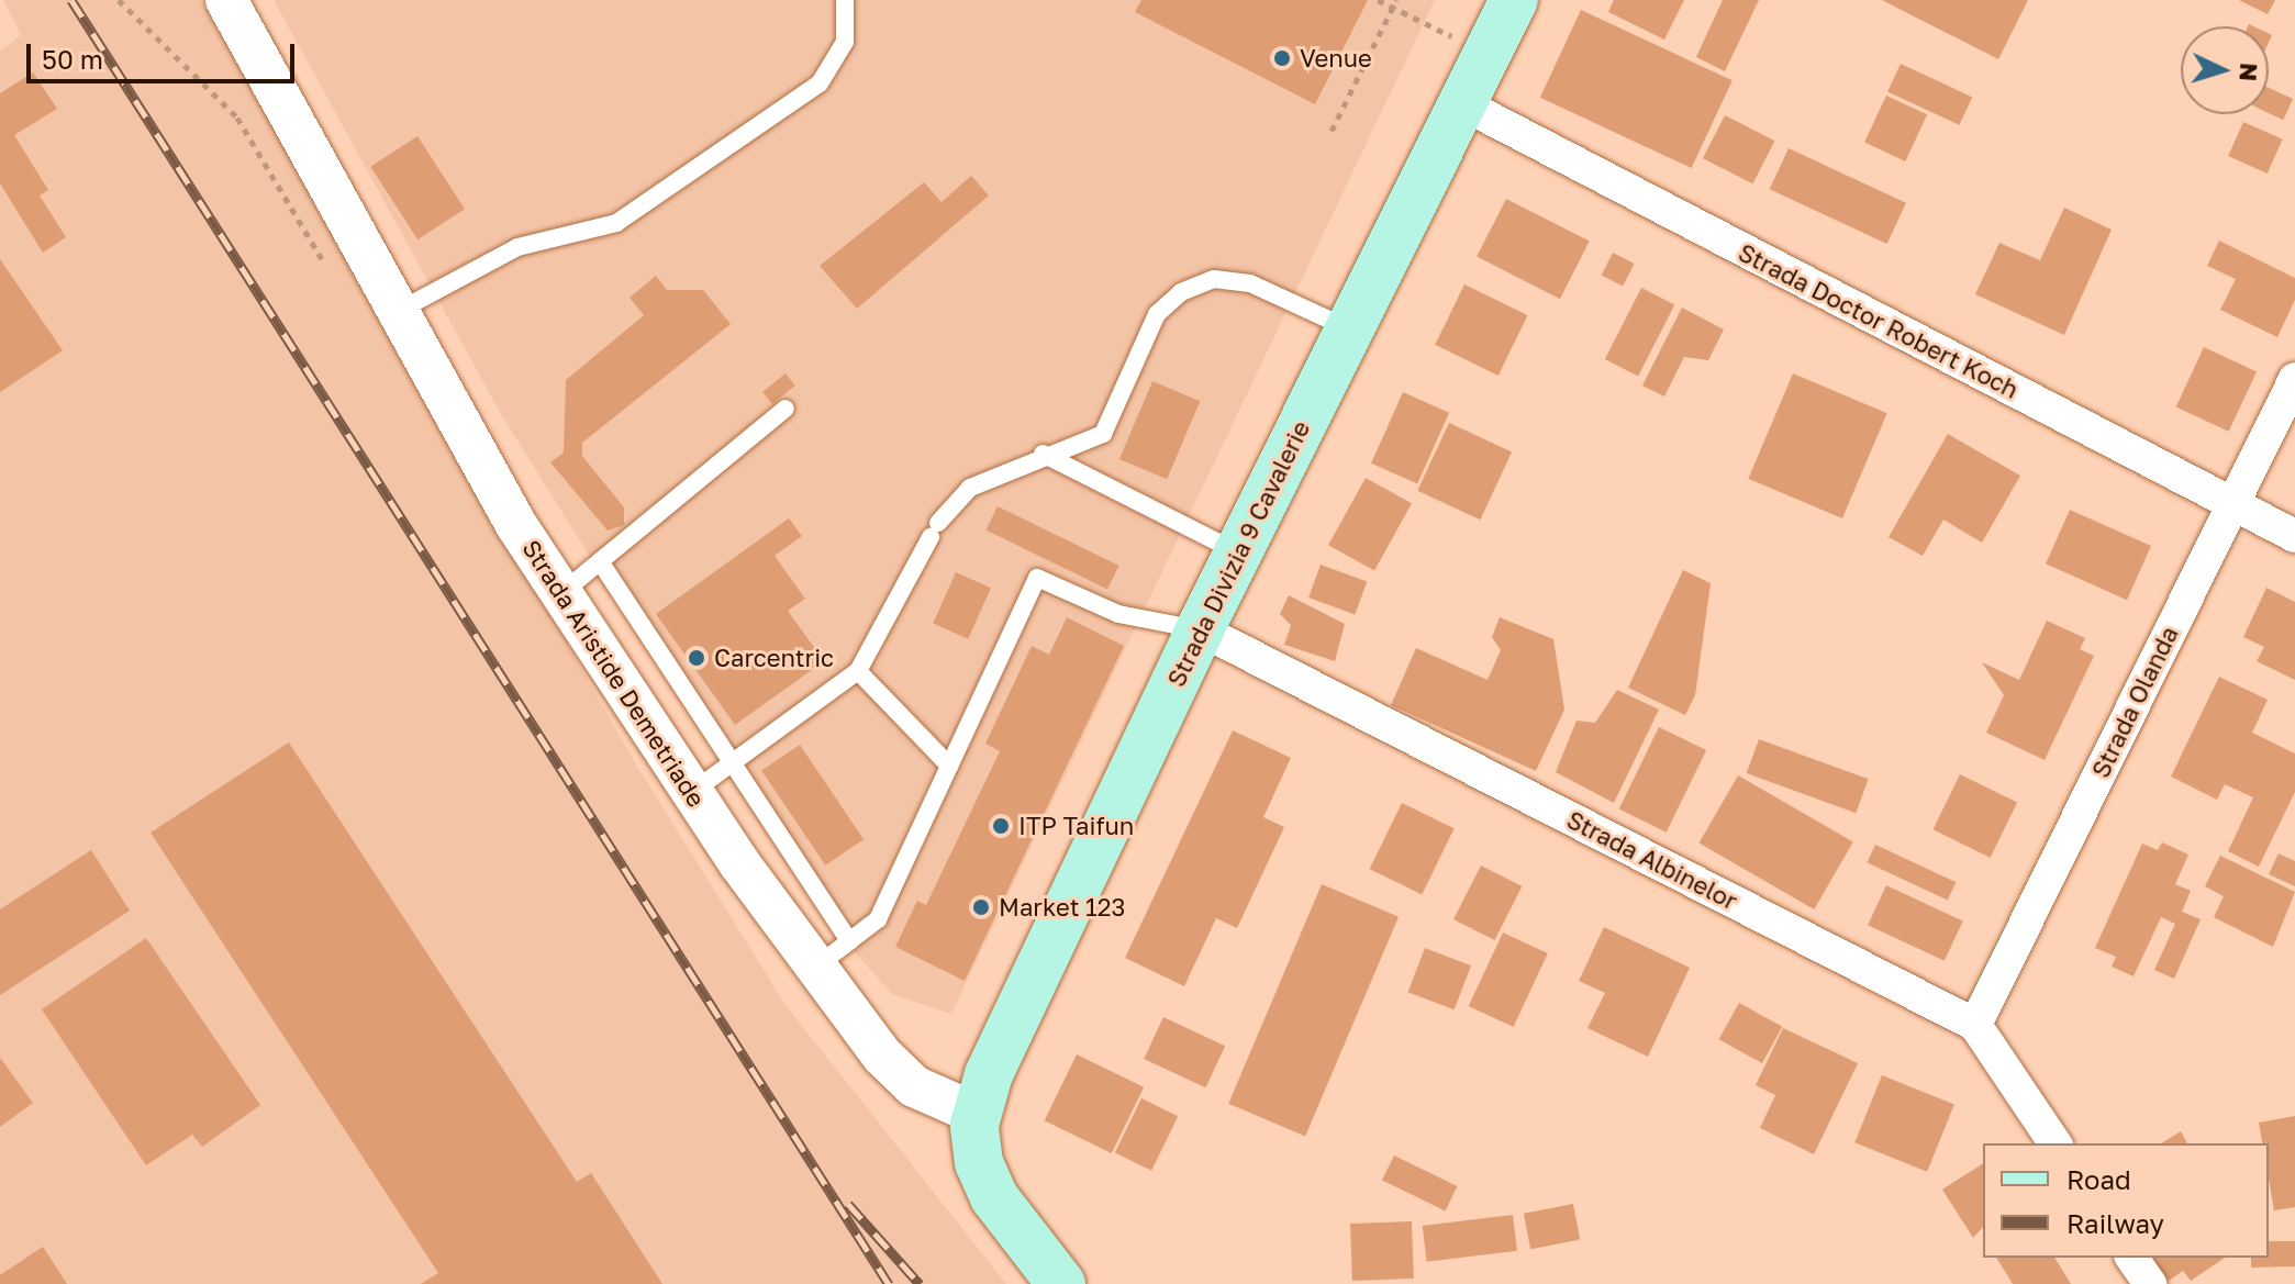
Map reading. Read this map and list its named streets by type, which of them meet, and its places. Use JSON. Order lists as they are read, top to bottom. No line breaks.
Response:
{"streets":{"main road":["Strada Divizia 9 Cavalerie"],"street":["Strada Doctor Robert Koch","Strada Aristide Demetriade","Strada Olanda","Strada Albinelor"]},"crossings":[["Strada Doctor Robert Koch","Strada Divizia 9 Cavalerie"],["Strada Doctor Robert Koch","Strada Olanda"],["Strada Divizia 9 Cavalerie","Strada Aristide Demetriade"],["Strada Divizia 9 Cavalerie","Strada Albinelor"],["Strada Olanda","Strada Albinelor"]],"places":["Venue","Carcentric","ITP Taifun","Market 123"],"legend":["Road","Railway"],"scale_bar":"50 m","north":"right"}
